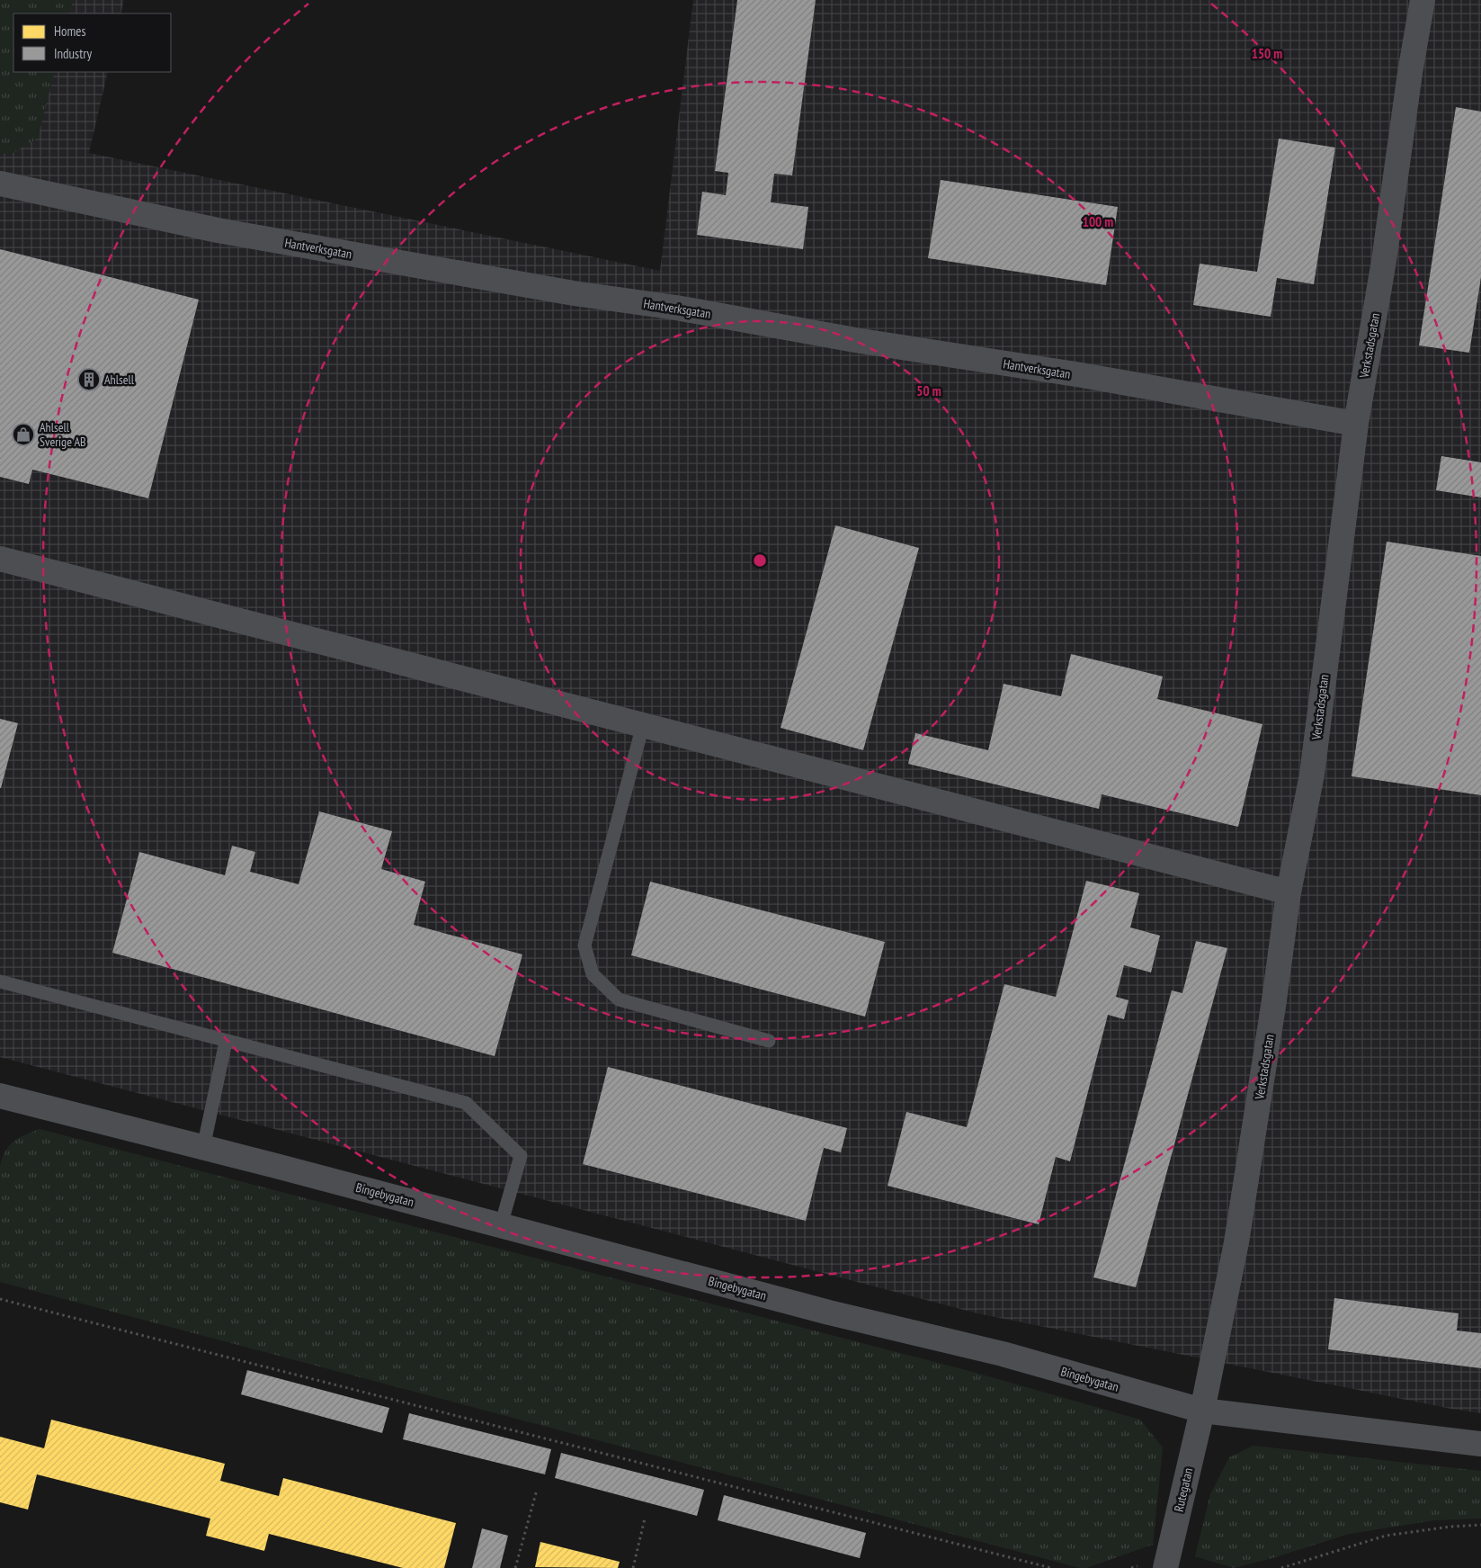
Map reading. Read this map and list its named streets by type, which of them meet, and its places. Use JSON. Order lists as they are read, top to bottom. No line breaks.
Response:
{"streets":{"street":["Hantverksgatan","Verkstadsgatan","Bingebygatan","Rutegatan"]},"crossings":[["Hantverksgatan","Verkstadsgatan"],["Verkstadsgatan","Bingebygatan"],["Verkstadsgatan","Rutegatan"],["Bingebygatan","Rutegatan"]],"places":{"building":["Ahlsell"],"shop":["Ahlsell Sverige AB"]},"legend":["Homes","Industry"],"rings":["150 m","100 m","50 m"]}
